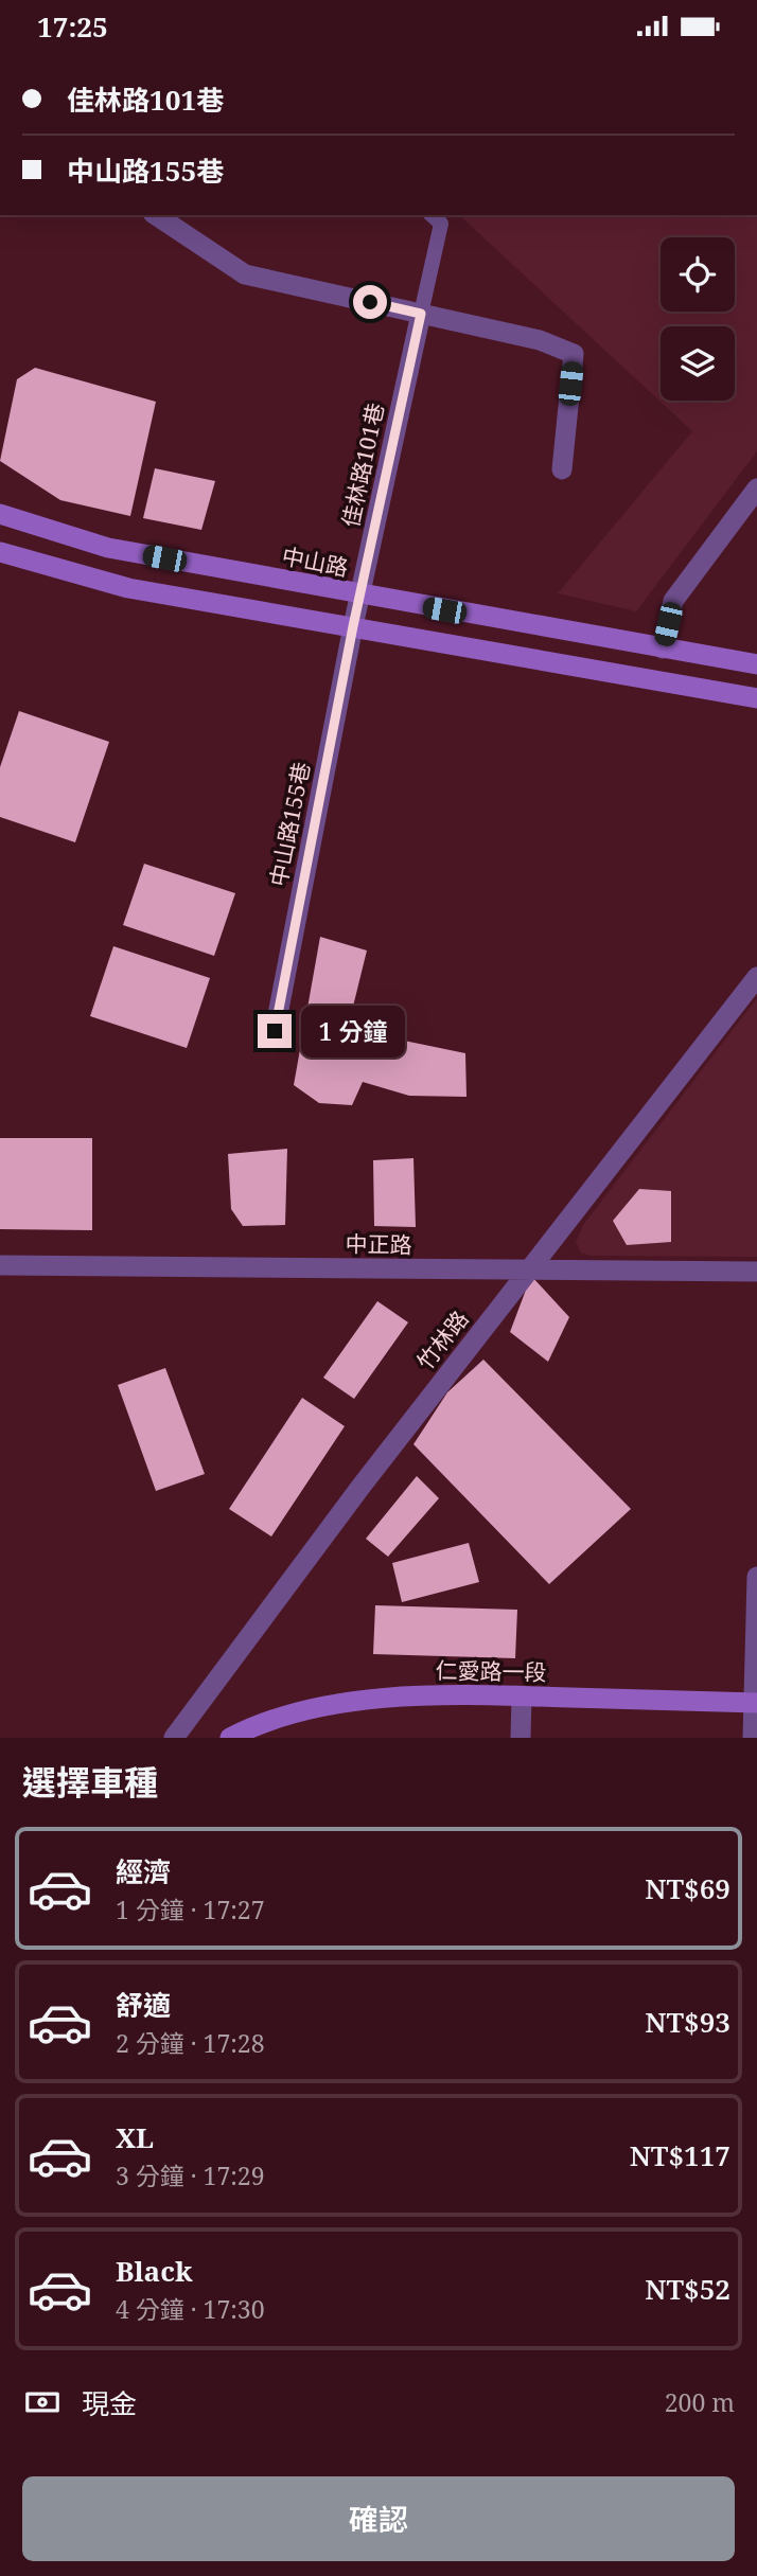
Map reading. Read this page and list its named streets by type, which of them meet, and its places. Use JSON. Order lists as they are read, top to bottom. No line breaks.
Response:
{"streets":{"main road":["中山路","仁愛路一段"],"street":["佳林路101巷","中山路155巷","中正路","竹林路"]},"crossings":[["佳林路101巷","中山路"],["佳林路101巷","中山路155巷"],["中正路","竹林路"]],"page":{"status":"17:25","banner":["佳林路101巷","中山路155巷"],"bubble":"1 分鐘","heading":"選擇車種","list":[{"name":"經濟","note":"1 分鐘 · 17:27","value":"NT$69"},{"name":"舒適","note":"2 分鐘 · 17:28","value":"NT$93"},{"name":"XL","note":"3 分鐘 · 17:29","value":"NT$117"},{"name":"Black","note":"4 分鐘 · 17:30","value":"NT$52"}],"pay":["現金","200 m"],"buttons":"確認"}}
